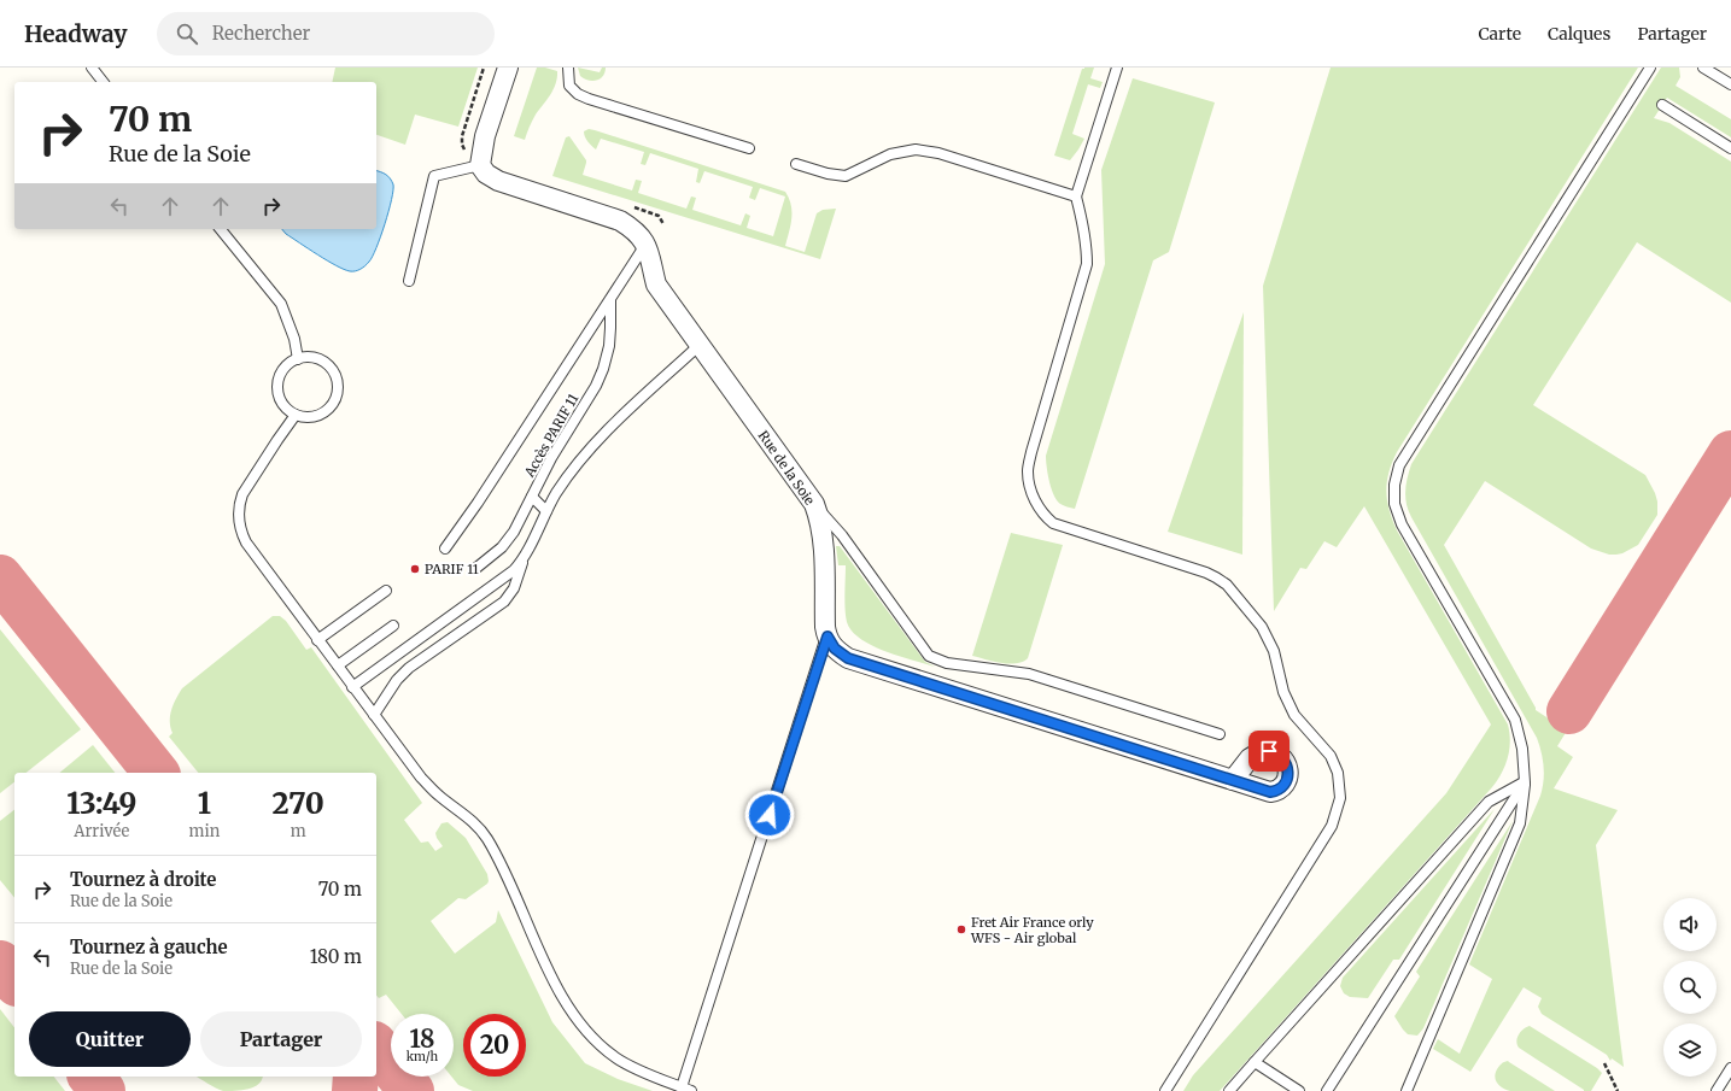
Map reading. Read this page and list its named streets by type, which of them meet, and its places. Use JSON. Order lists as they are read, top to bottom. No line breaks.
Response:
{"streets":{"street":["Rue de la Soie"],"lane":["Accès PARIF 11"]},"crossings":[["Accès PARIF 11","Rue de la Soie"]],"places":["PARIF 11","Fret Air France orly WFS - Air global"],"page":{"header":"Headway","search":"Rechercher","nav":["Carte","Calques","Partager"],"turn":["70 m","Rue de la Soie"],"eta":["13:49","Arrivée","1","min","270","m"],"list":[{"name":"Tournez à droite","note":"Rue de la Soie","value":"70 m"},{"name":"Tournez à gauche","note":"Rue de la Soie","value":"180 m"}],"buttons":["Quitter","Partager"],"speed":"18 km/h","limit":"20"}}
